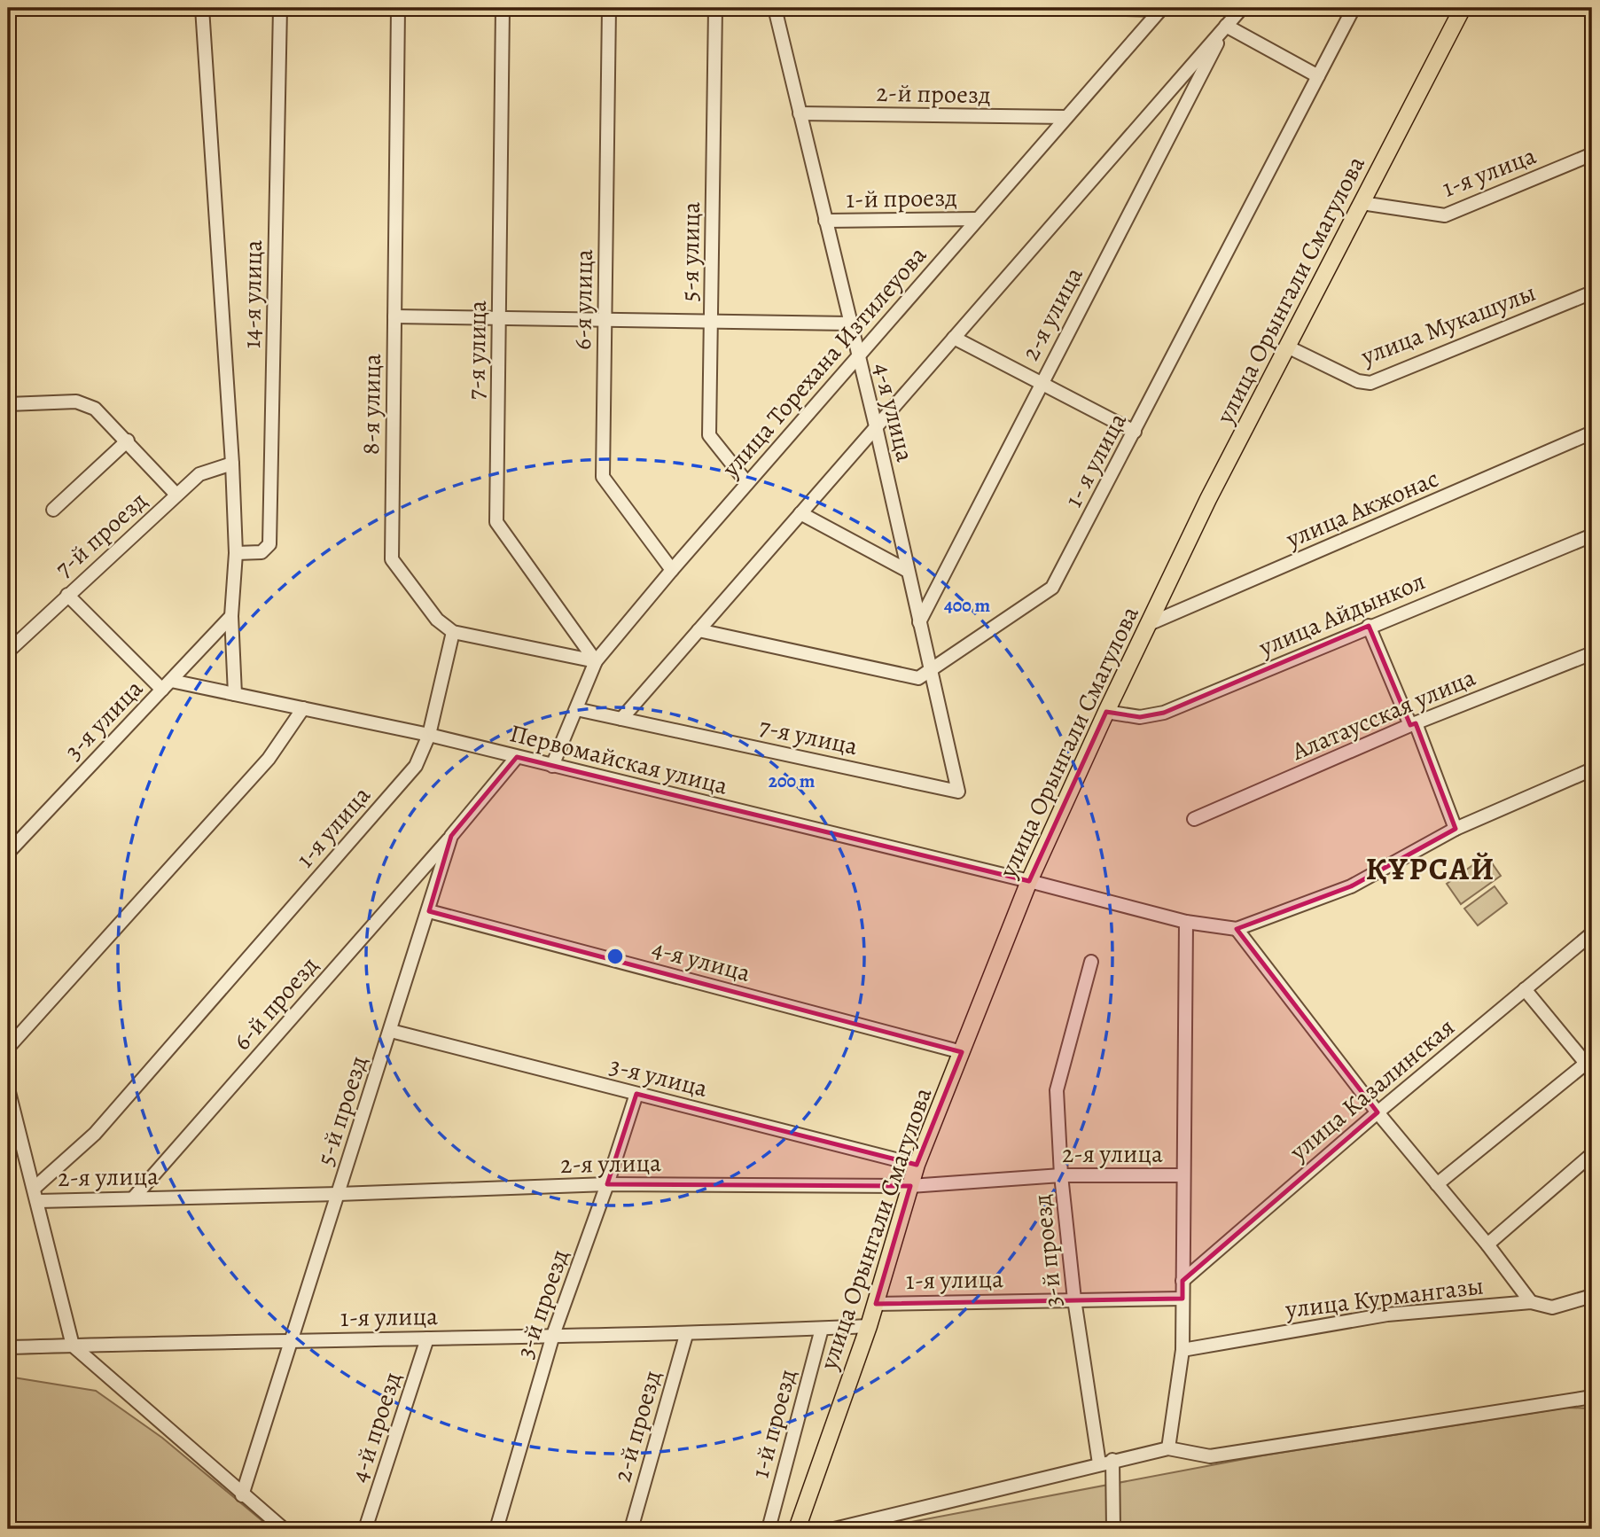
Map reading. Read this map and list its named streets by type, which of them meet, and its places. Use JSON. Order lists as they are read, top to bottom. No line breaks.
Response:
{"streets":{"main road":["улица Орынгали Смагулова"],"street":["2-й проезд","1-я улица","1-й проезд","5-я улица","14-я улица","6-я улица","2-я улица","улица Мукашулы","7-я улица","улица Торехана Изтилеуова","8-я улица","4-я улица","1- я улица","улица Акжонас","7-й проезд","улица Айдынкол","Алатаусская улица","3-я улица","Первомайская улица","6-й проезд","улица Казалинская","5-й проезд","3-й проезд","улица Курмангазы","4-й проезд"]},"crossings":[["2-й проезд","1-я улица"],["2-й проезд","улица Торехана Изтилеуова"],["2-й проезд","4-я улица"],["1-я улица","1-й проезд"],["1-я улица","улица Орынгали Смагулова"],["1-я улица","2-я улица"],["1-я улица","8-я улица"],["1-я улица","Первомайская улица"],["1-я улица","5-й проезд"],["1-я улица","3-й проезд"],["1-я улица","4-й проезд"],["1-й проезд","улица Торехана Изтилеуова"],["1-й проезд","4-я улица"],["5-я улица","улица Торехана Изтилеуова"],["улица Орынгали Смагулова","2-я улица"],["улица Орынгали Смагулова","улица Мукашулы"],["улица Орынгали Смагулова","4-я улица"],["улица Орынгали Смагулова","улица Акжонас"],["улица Орынгали Смагулова","улица Айдынкол"],["улица Орынгали Смагулова","3-я улица"],["улица Орынгали Смагулова","Первомайская улица"],["6-я улица","улица Торехана Изтилеуова"],["2-я улица","4-я улица"],["2-я улица","6-й проезд"],["2-я улица","5-й проезд"],["2-я улица","3-й проезд"],["7-я улица","улица Торехана Изтилеуова"],["7-я улица","4-я улица"],["улица Торехана Изтилеуова","4-я улица"],["улица Торехана Изтилеуова","Первомайская улица"],["4-я улица","1- я улица"],["4-я улица","5-й проезд"],["3-я улица","Первомайская улица"],["3-я улица","5-й проезд"],["3-я улица","3-й проезд"],["Первомайская улица","5-й проезд"],["6-й проезд","5-й проезд"]],"districts":["ҚҰРСАЙ"],"rings":["400 m","200 m"]}
